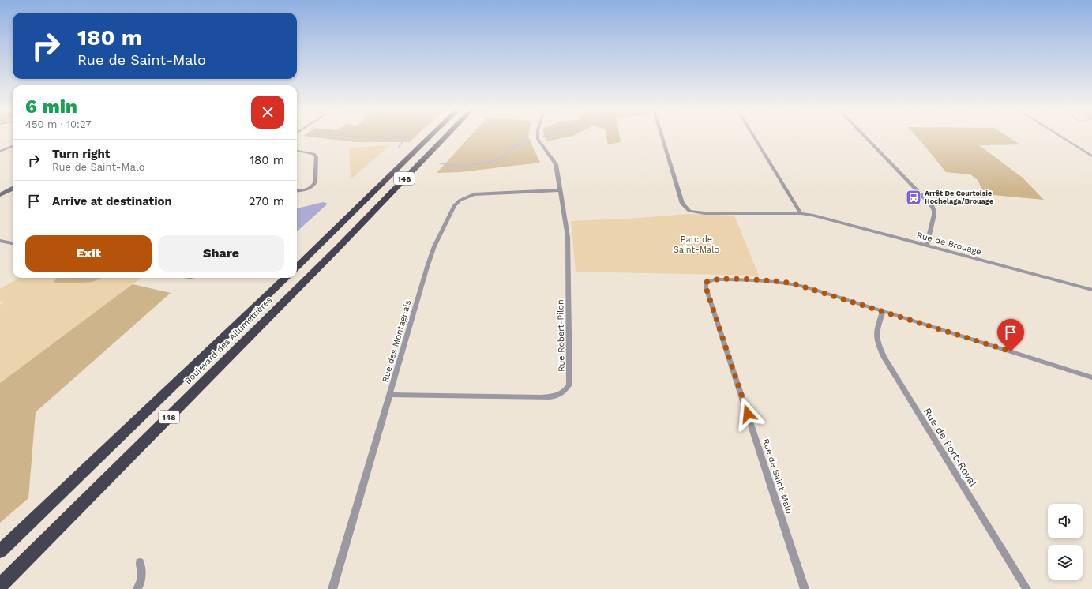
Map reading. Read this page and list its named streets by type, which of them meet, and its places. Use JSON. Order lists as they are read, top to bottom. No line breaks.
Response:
{"streets":{"highway":["148","Boulevard des Allumettières"],"street":["Rue de Brouage","Rue Robert-Pilon","Rue des Montagnais","Rue de Port-Royal","Rue de Saint-Malo"]},"crossings":[["Rue Robert-Pilon","Rue des Montagnais"],["Rue de Port-Royal","Rue de Saint-Malo"]],"parks":["Parc de Saint-Malo"],"places":{"bus stop":["Arrêt De Courtoisie Hochelaga/Brouage"]},"page":{"turn":["180 m","Rue de Saint-Malo"],"heading":["6 min","450 m · 10:27"],"list":[{"name":"Turn right","note":"Rue de Saint-Malo","value":"180 m"},{"name":"Arrive at destination","value":"270 m"}],"buttons":["Exit","Share"]}}
